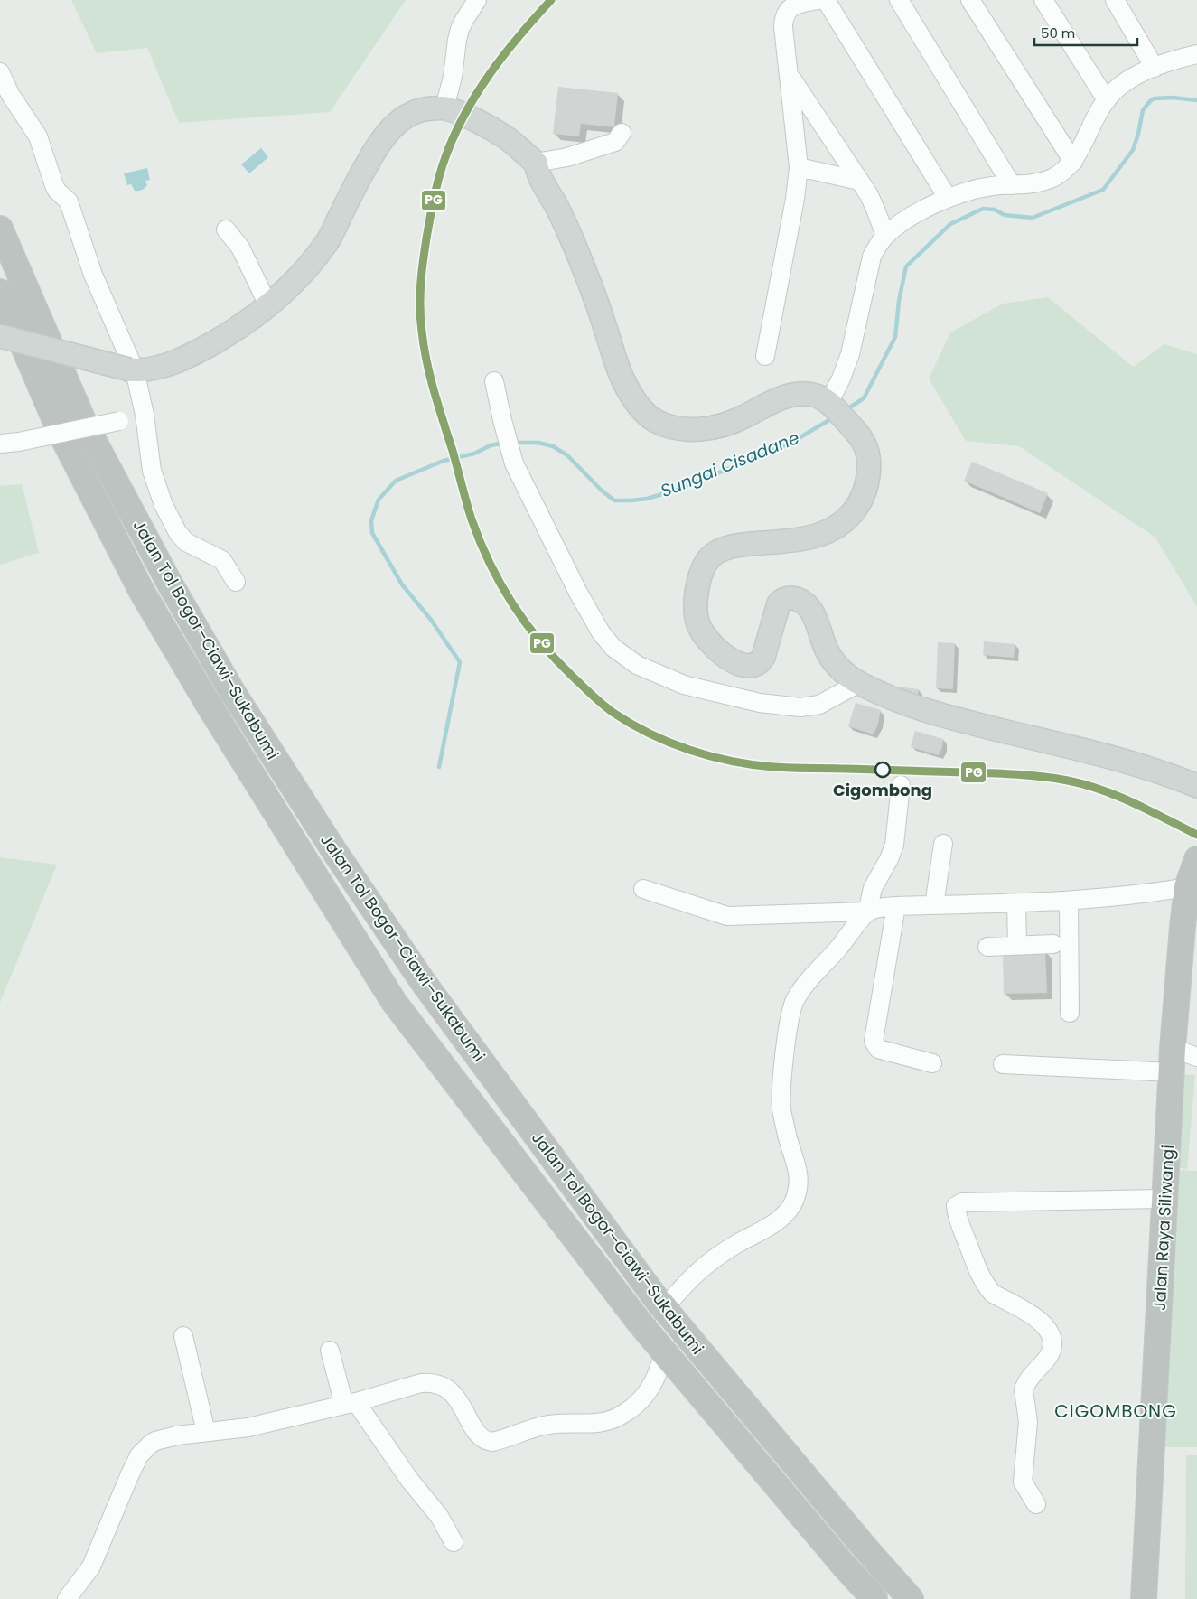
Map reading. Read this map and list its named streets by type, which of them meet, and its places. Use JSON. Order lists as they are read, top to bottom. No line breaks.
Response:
{"streets":{"highway":["Jalan Tol Bogor–Ciawi–Sukabumi","Jalan Raya Siliwangi"]},"districts":["CIGOMBONG"],"water":["Sungai Cisadane"],"places":["Cigombong"],"lines":["transit line PG"],"scale_bar":"50 m"}
